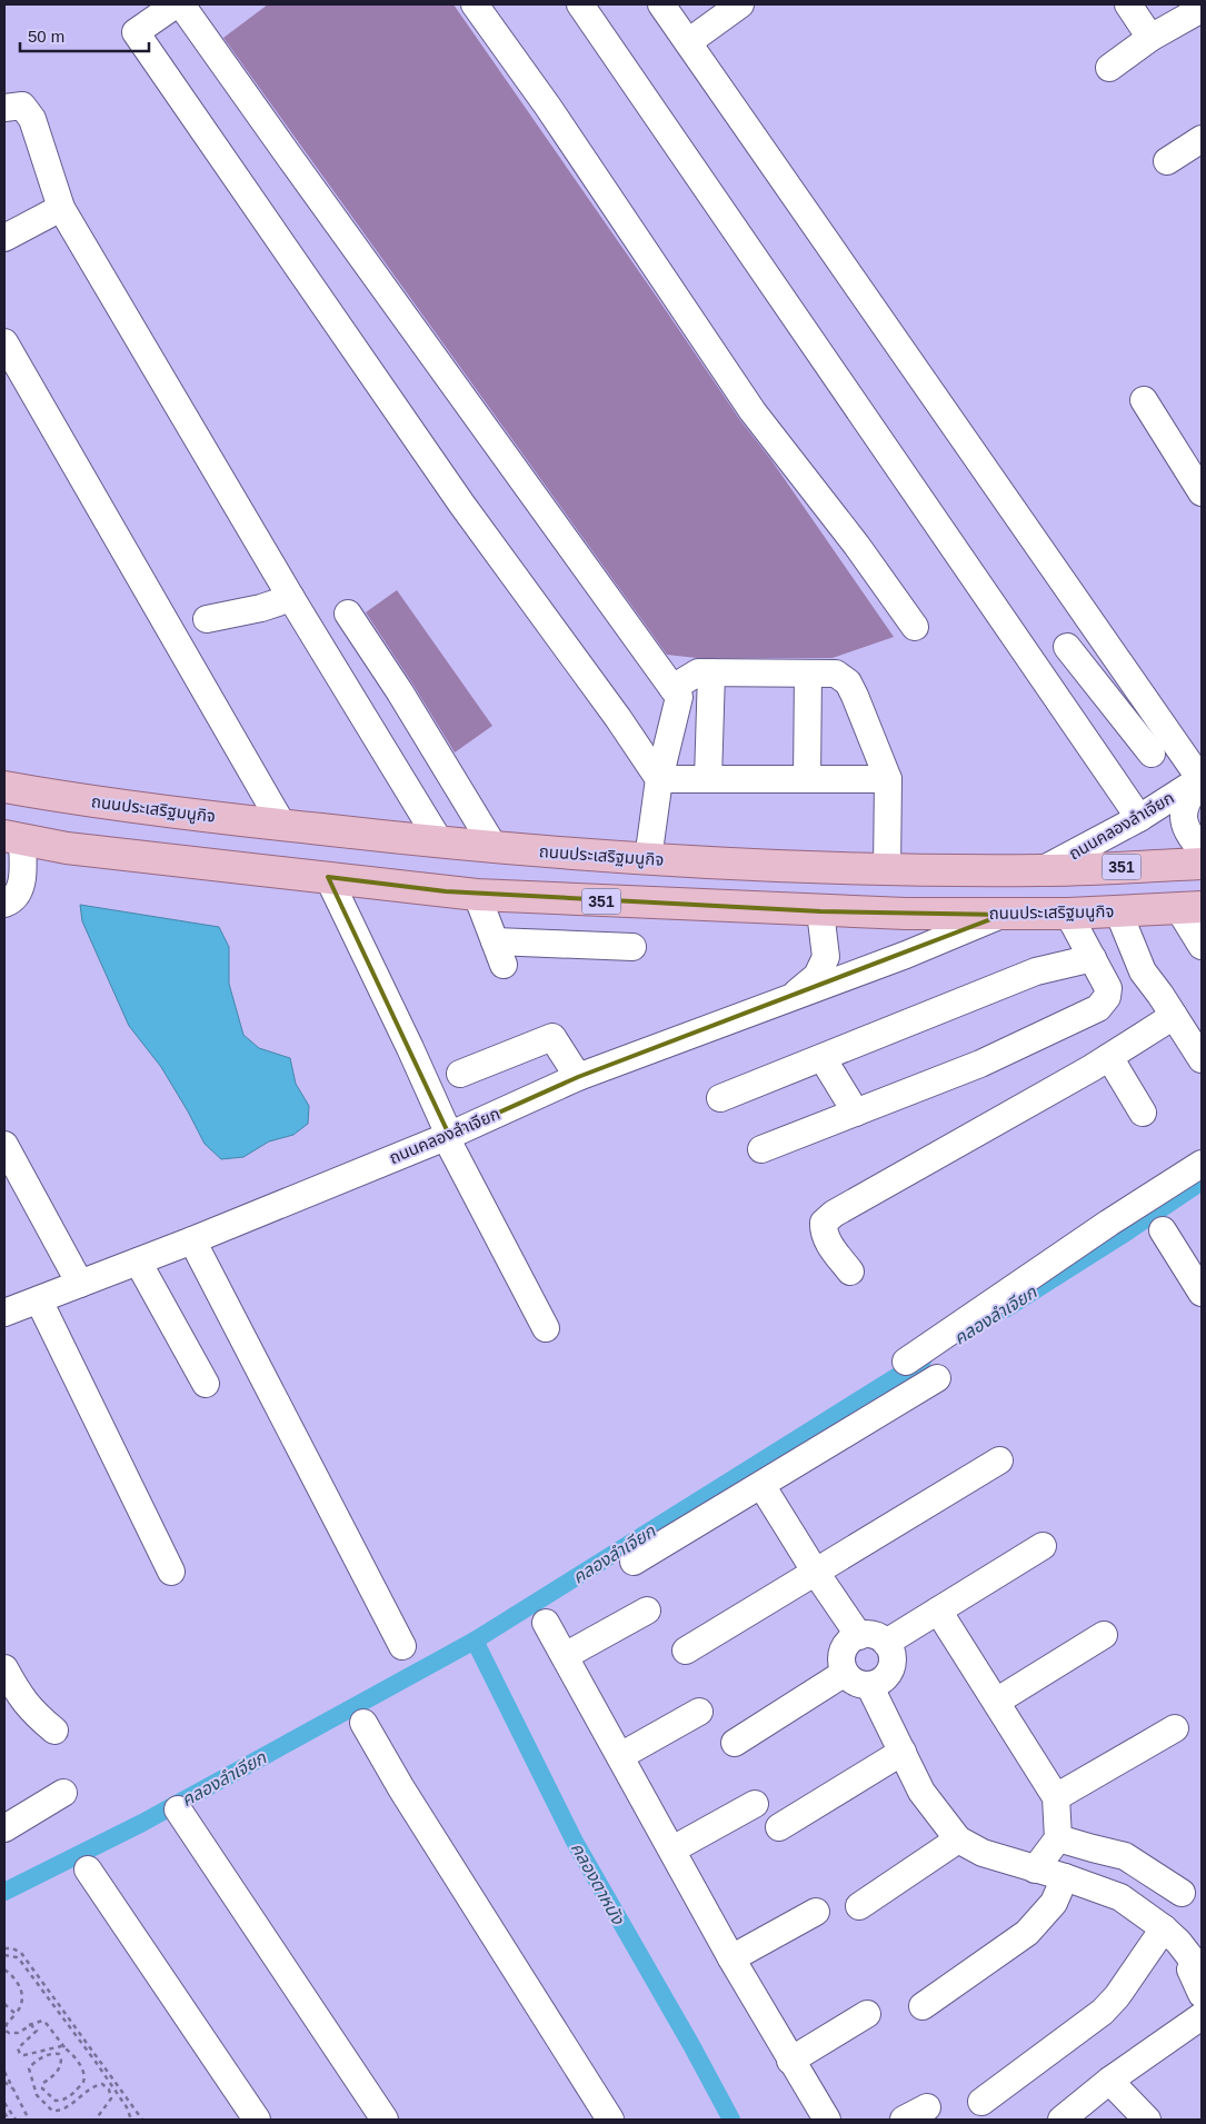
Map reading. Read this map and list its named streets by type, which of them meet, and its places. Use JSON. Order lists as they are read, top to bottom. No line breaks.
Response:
{"streets":{"main road":["ถนนประเสริฐมนูกิจ","351"],"street":["ถนนคลองลำเจียก"]},"crossings":[["ถนนประเสริฐมนูกิจ","ถนนคลองลำเจียก"]],"water":["คลองลำเจียก","คลองตาหนัง"],"scale_bar":"50 m"}
